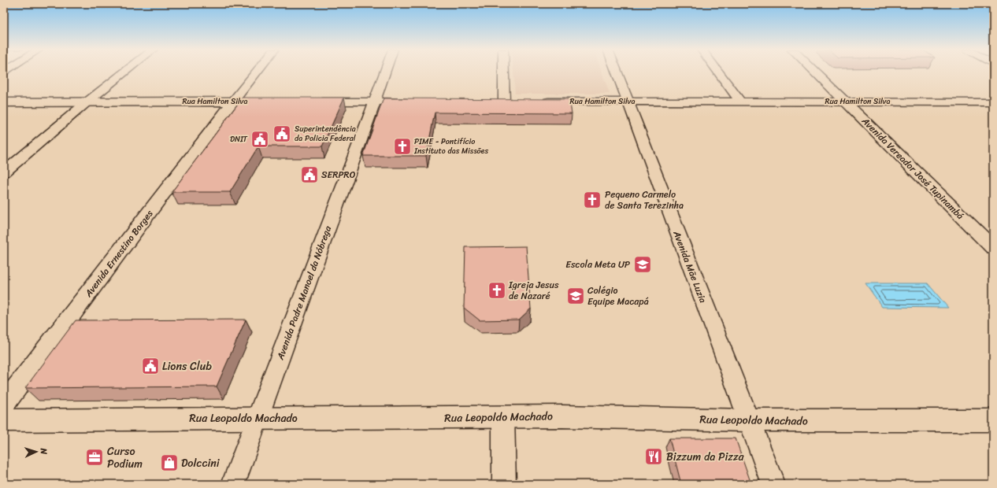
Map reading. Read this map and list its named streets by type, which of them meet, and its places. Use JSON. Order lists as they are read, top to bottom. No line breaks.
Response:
{"streets":{"street":["Rua Hamilton Silva","Avenida Vereador José Tupinambá","Avenida Ernestino Borges","Avenida Mãe Luzia","Avenida Padre Manoel da Nóbrega","Rua Leopoldo Machado"]},"crossings":[["Rua Hamilton Silva","Avenida Vereador José Tupinambá"],["Rua Hamilton Silva","Avenida Ernestino Borges"],["Rua Hamilton Silva","Avenida Mãe Luzia"],["Avenida Mãe Luzia","Rua Leopoldo Machado"],["Avenida Padre Manoel da Nóbrega","Rua Leopoldo Machado"]],"places":{"public building":["Superintendência da Policia Federal","DNIT","SERPRO","Lions Club"],"church":["PIME - Pontifício Instituto das Missões","Pequeno Carmelo de Santa Terezinha","Igreja Jesus de Nazaré"],"school or university":["Escola Meta UP","Colégio Equipe Macapá"],"restaurant":["Bizzum da Pizza"],"office":["Curso Podium"],"shop":["Dolccini"]},"north":"right"}
